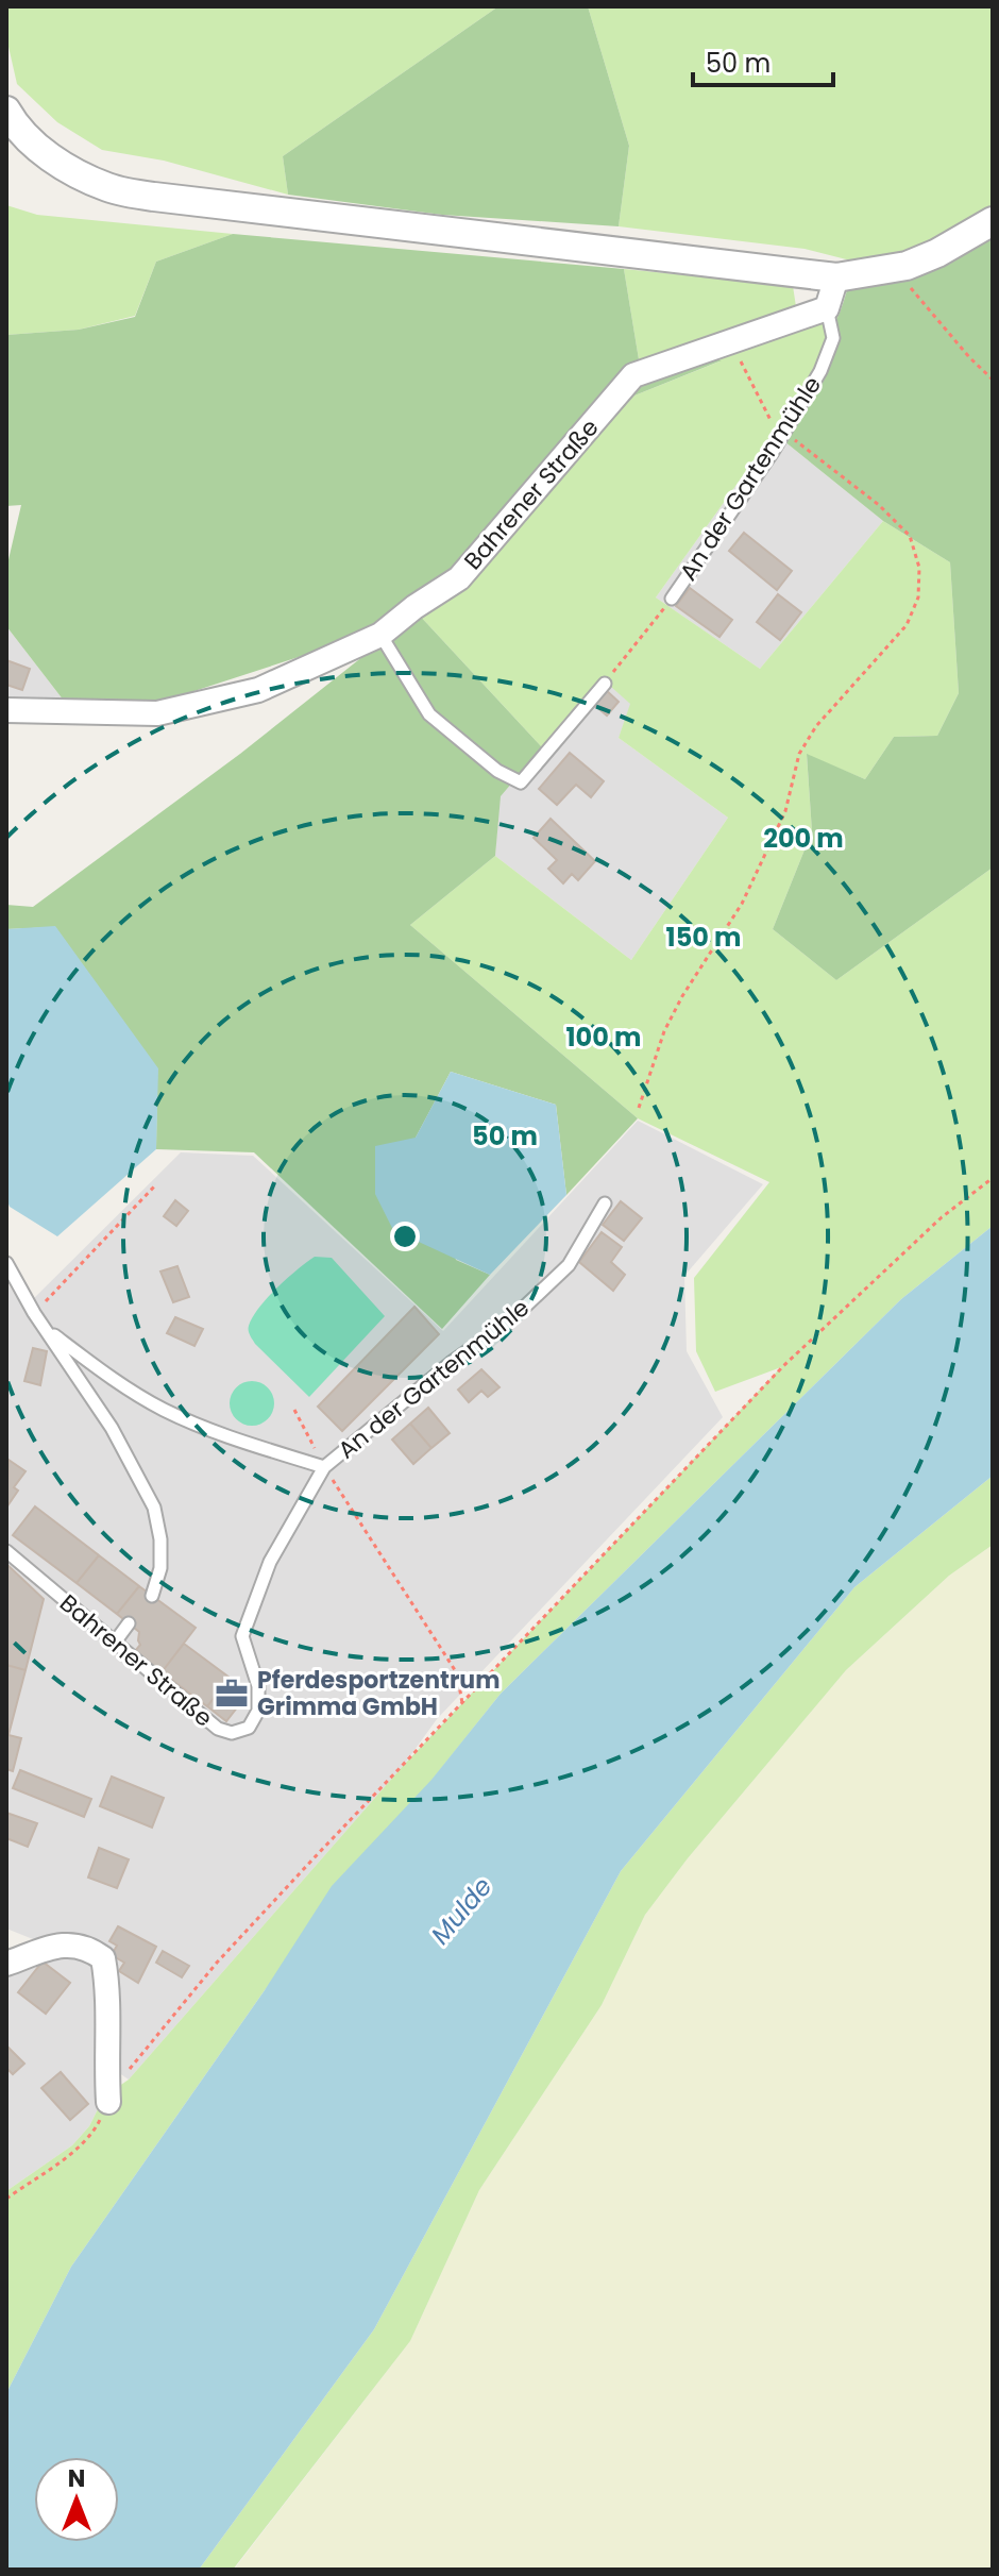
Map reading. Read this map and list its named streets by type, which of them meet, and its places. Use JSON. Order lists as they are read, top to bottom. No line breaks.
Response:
{"streets":{"street":["Bahrener Straße"],"lane":["An der Gartenmühle"]},"crossings":[["An der Gartenmühle","Bahrener Straße"]],"water":["Mulde"],"places":{"office":["Pferdesportzentrum Grimma GmbH"]},"scale_bar":"50 m","north":"top","rings":["200 m","150 m","100 m","50 m"]}
